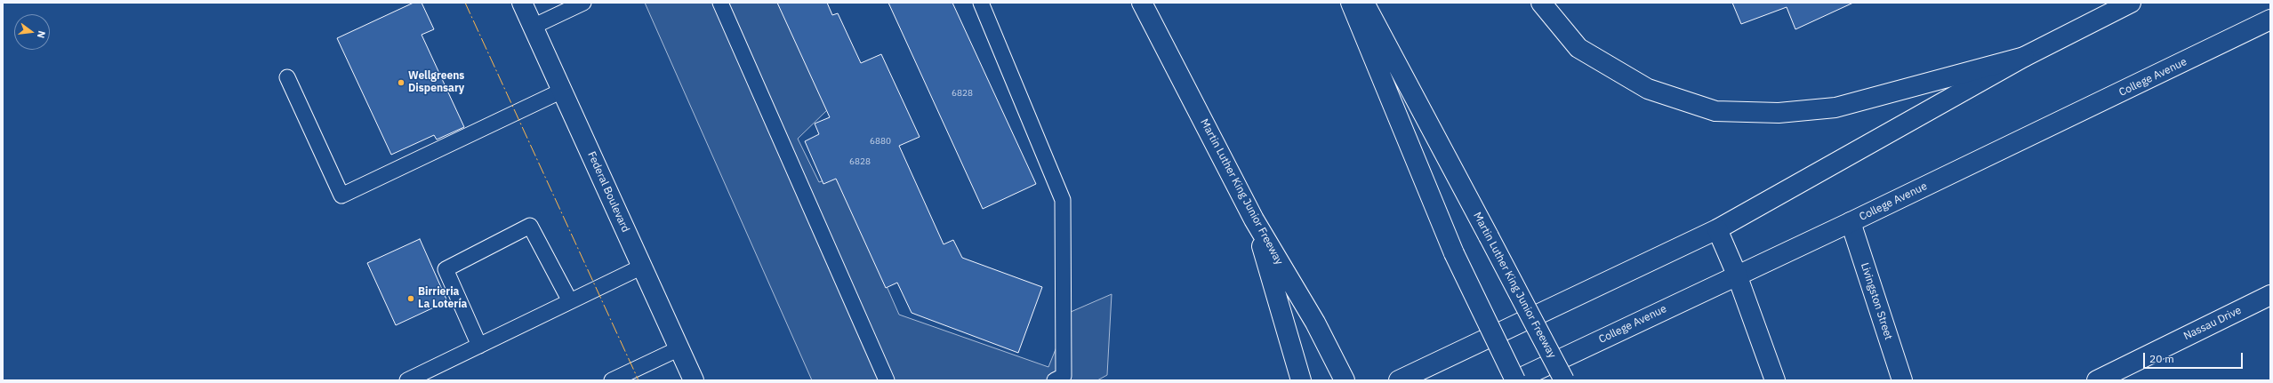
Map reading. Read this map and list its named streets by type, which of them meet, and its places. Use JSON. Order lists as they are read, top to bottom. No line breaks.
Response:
{"streets":{"main road":["College Avenue","Federal Boulevard","Martin Luther King Junior Freeway","Livingston Street","Nassau Drive"]},"crossings":[["College Avenue","Livingston Street"]],"places":["Wellgreens Dispensary","Birrieria La Lotería"],"house_numbers":["6828","6880","6828"],"scale_bar":"20 m","north":"right"}
